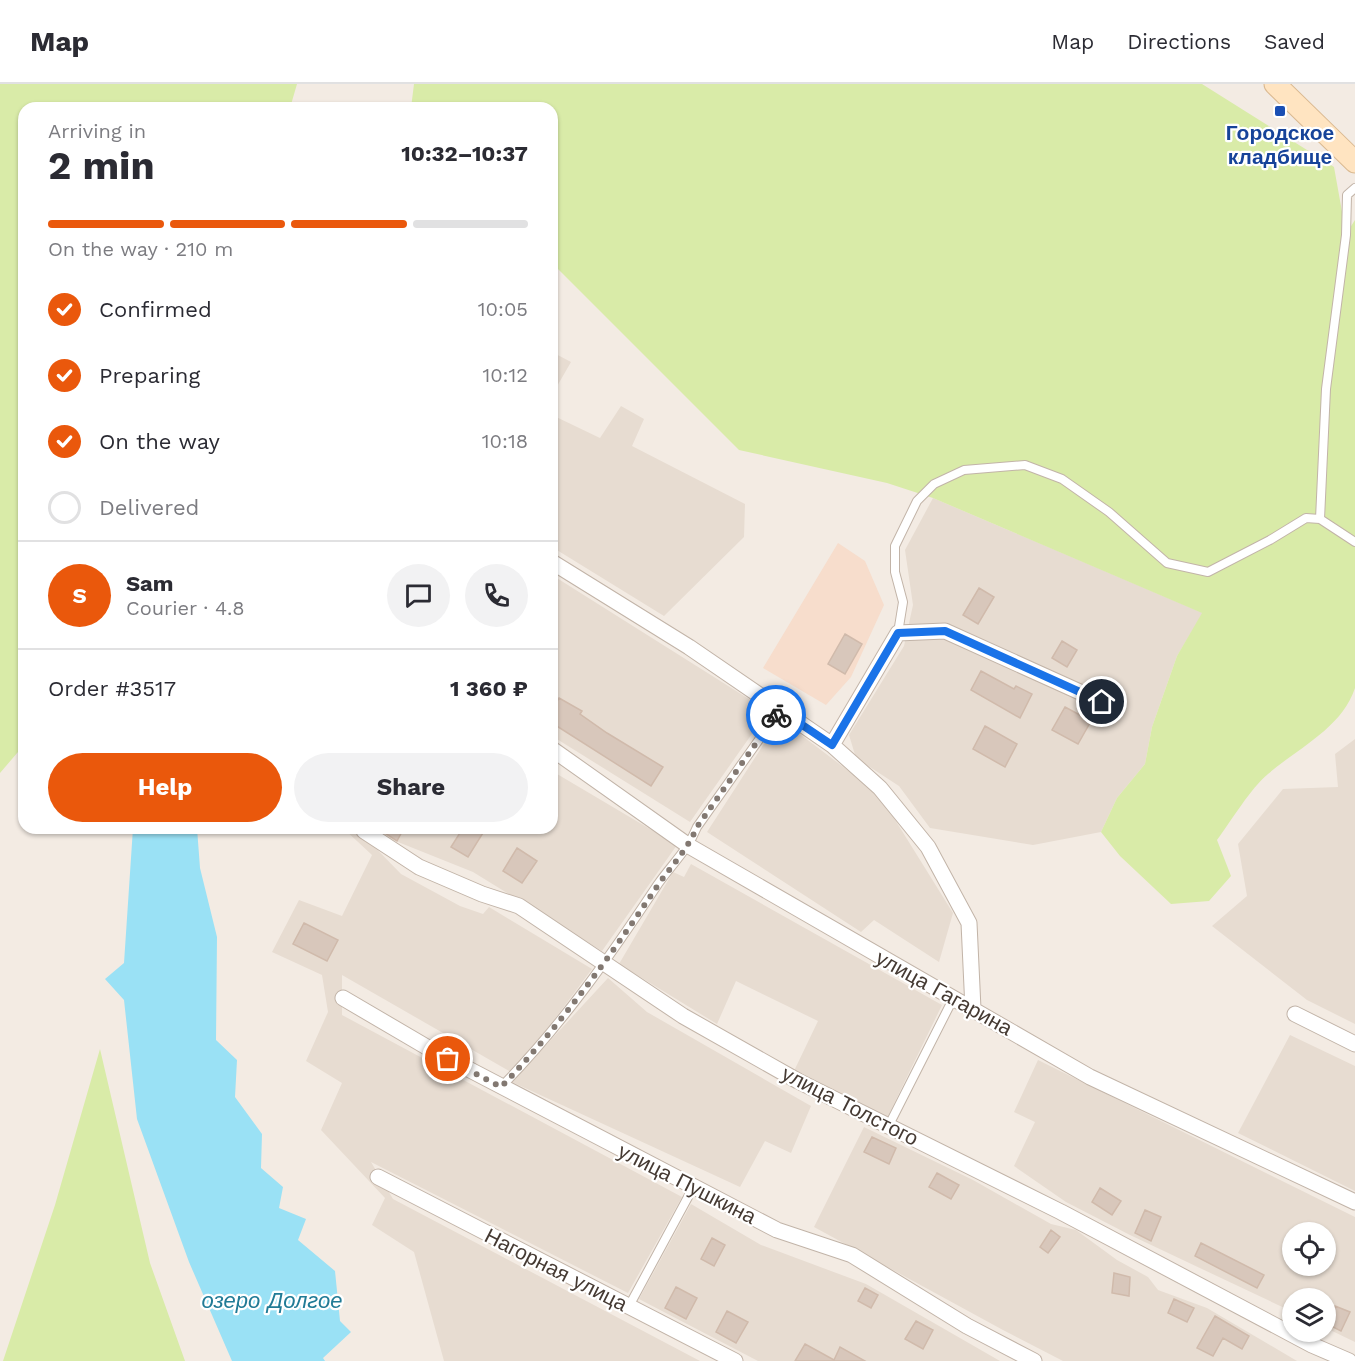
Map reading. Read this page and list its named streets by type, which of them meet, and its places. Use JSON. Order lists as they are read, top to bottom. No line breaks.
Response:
{"streets":{"street":["улица Гагарина","улица Толстого","улица Пушкина","Нагорная улица"]},"water":["озеро Долгое"],"places":{"transit":["Городское кладбище"]},"page":{"header":"Map","nav":["Map","Directions","Saved"],"heading":["2 min","Arriving in","10:32–10:37"],"panel":["Sam","Courier · 4.8","Order #3517","1 360 ₽"],"bar":"On the way · 210 m","list":[["Confirmed","10:05"],["Preparing","10:12"],["On the way","10:18"],"Delivered"],"round":"S","buttons":["Help","Share"]}}
